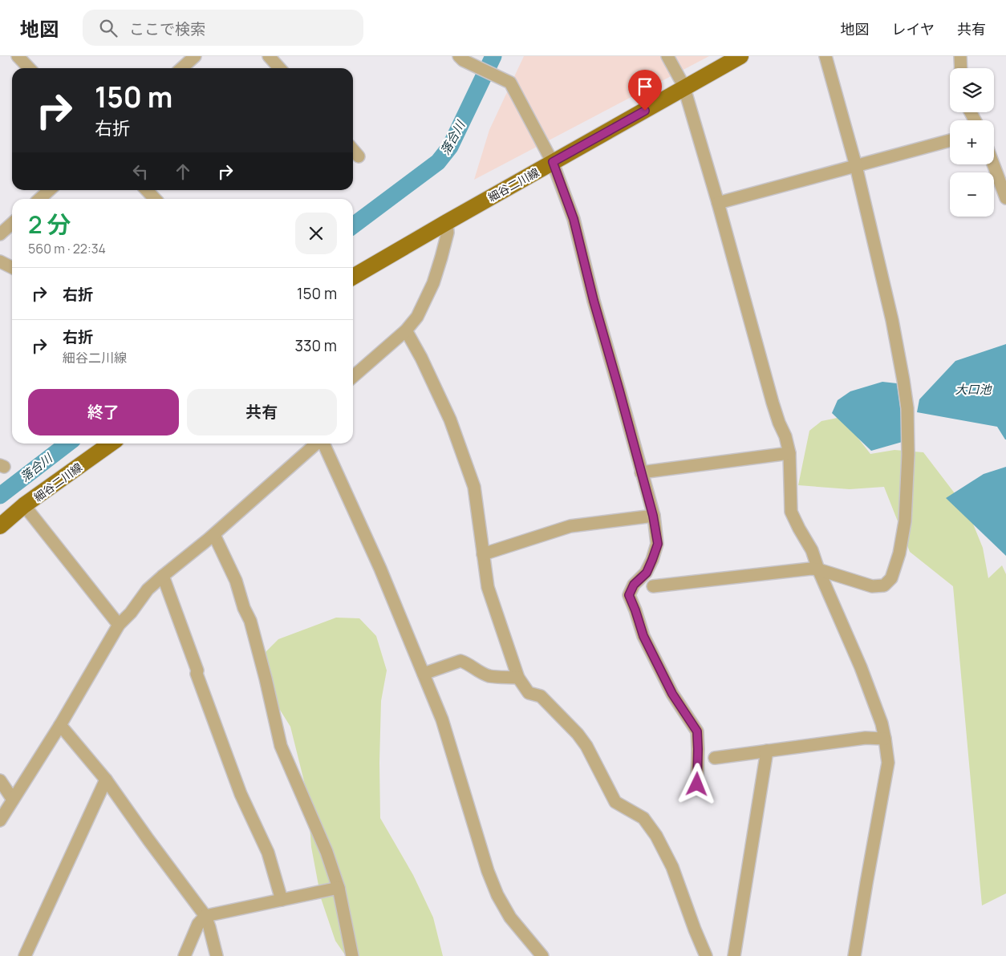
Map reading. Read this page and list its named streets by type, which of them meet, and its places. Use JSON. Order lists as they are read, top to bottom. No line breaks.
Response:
{"streets":{"main road":["細谷二川線"]},"water":["落合川","大口池"],"page":{"header":"地図","search":"ここで検索","nav":["地図","レイヤ","共有"],"map_buttons":["+","−"],"turn":["150 m","右折"],"heading":["2 分","560 m · 22:34"],"list":[{"name":"右折","value":"150 m"},{"name":"右折","note":"細谷二川線","value":"330 m"}],"buttons":["終了","共有"]}}
